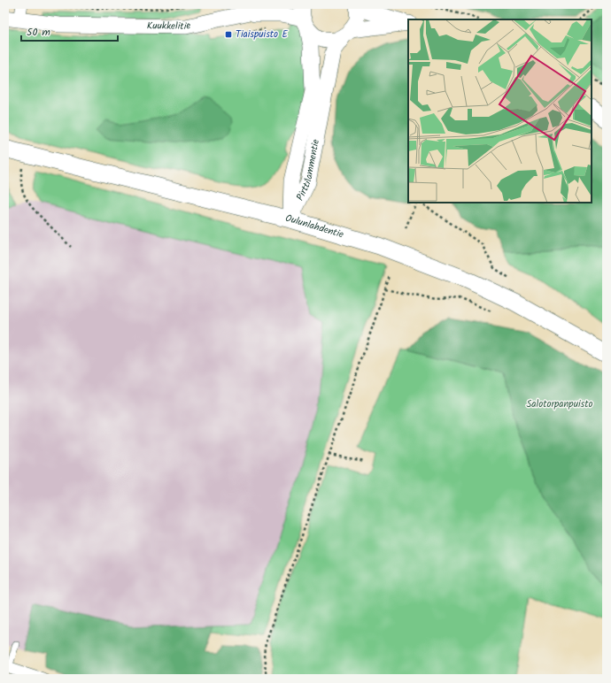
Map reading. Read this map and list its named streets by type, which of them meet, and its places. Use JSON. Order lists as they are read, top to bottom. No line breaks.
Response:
{"streets":{"main road":["Oulunlahdentie"],"street":["Kuukkelitie","Pirttilammentie"]},"crossings":[["Kuukkelitie","Pirttilammentie"],["Pirttilammentie","Oulunlahdentie"]],"parks":["Salotorpanpuisto"],"places":{"transit":["Tiaispuisto E"]},"scale_bar":"50 m"}
